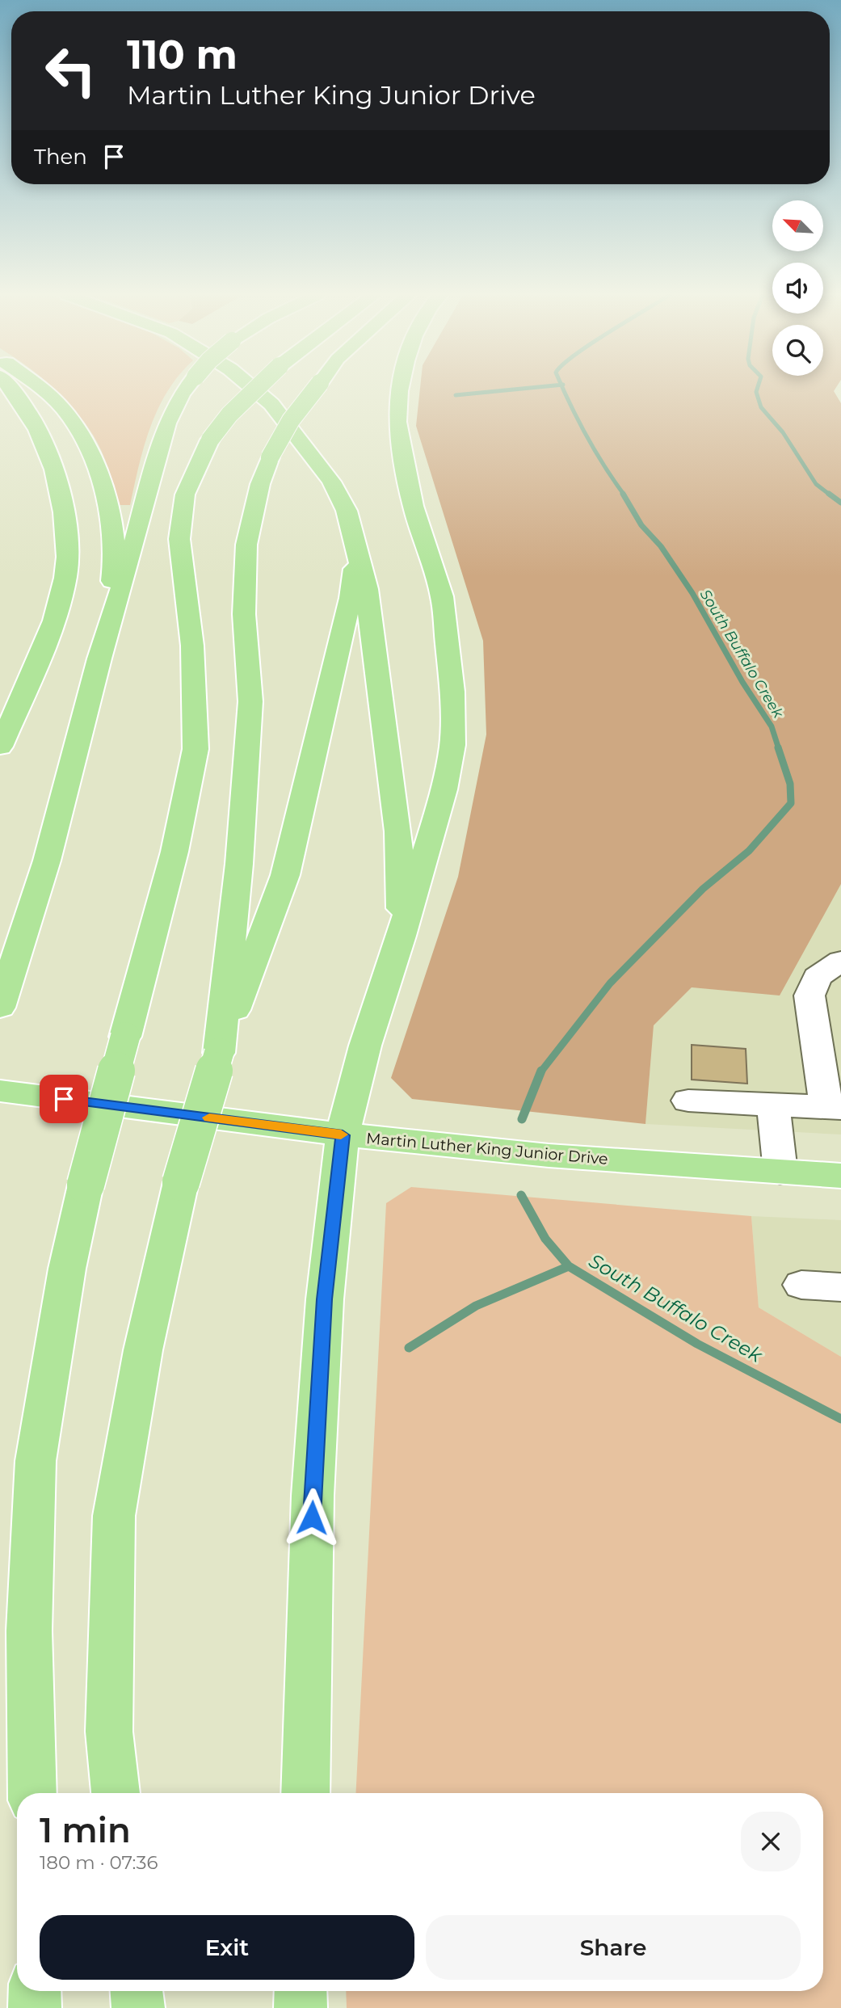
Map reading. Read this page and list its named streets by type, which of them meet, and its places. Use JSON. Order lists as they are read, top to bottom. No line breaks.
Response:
{"streets":{"highway":["Martin Luther King Junior Drive"]},"water":["South Buffalo Creek"],"north":"top left","page":{"turn":["110 m","Martin Luther King Junior Drive"],"then":"Then","heading":["1 min","180 m · 07:36"],"buttons":["Exit","Share"]}}
